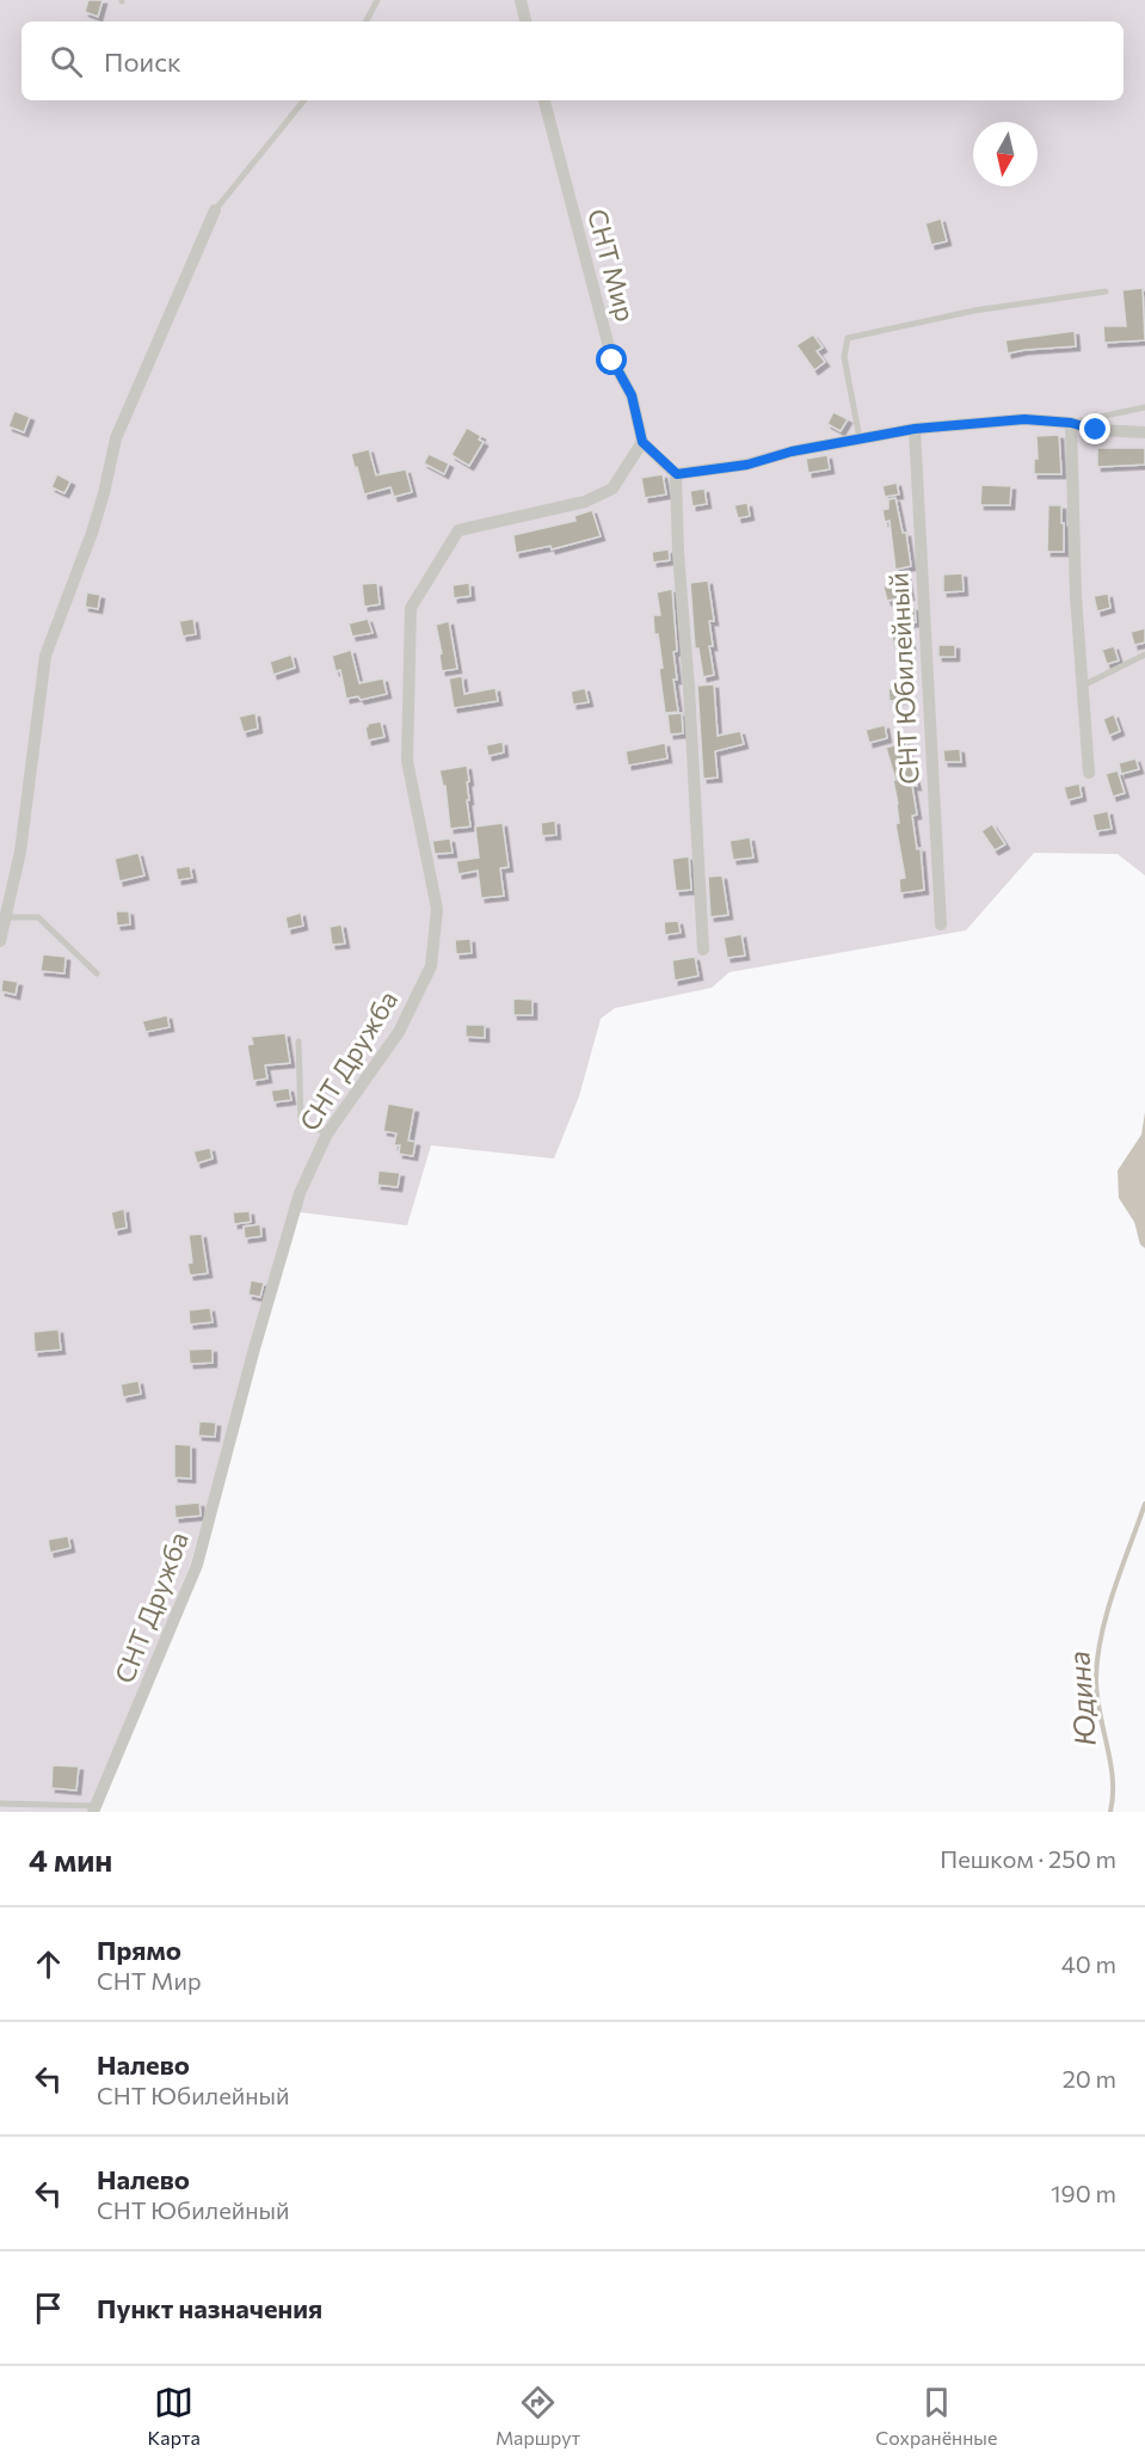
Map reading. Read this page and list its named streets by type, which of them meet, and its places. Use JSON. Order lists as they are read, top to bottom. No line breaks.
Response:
{"streets":{"street":["СНТ Мир","СНТ Юбилейный","СНТ Дружба"]},"crossings":[["СНТ Мир","СНТ Дружба"]],"water":["Юдина"],"north":"bottom","page":{"search":"Поиск","heading":["4 мин","Пешком · 250 m"],"list":[["Прямо","СНТ Мир","40 m"],["Налево","СНТ Юбилейный","20 m"],["Налево","СНТ Юбилейный","190 m"],"Пункт назначения"],"nav":["Карта","Маршрут","Сохранённые"]}}
